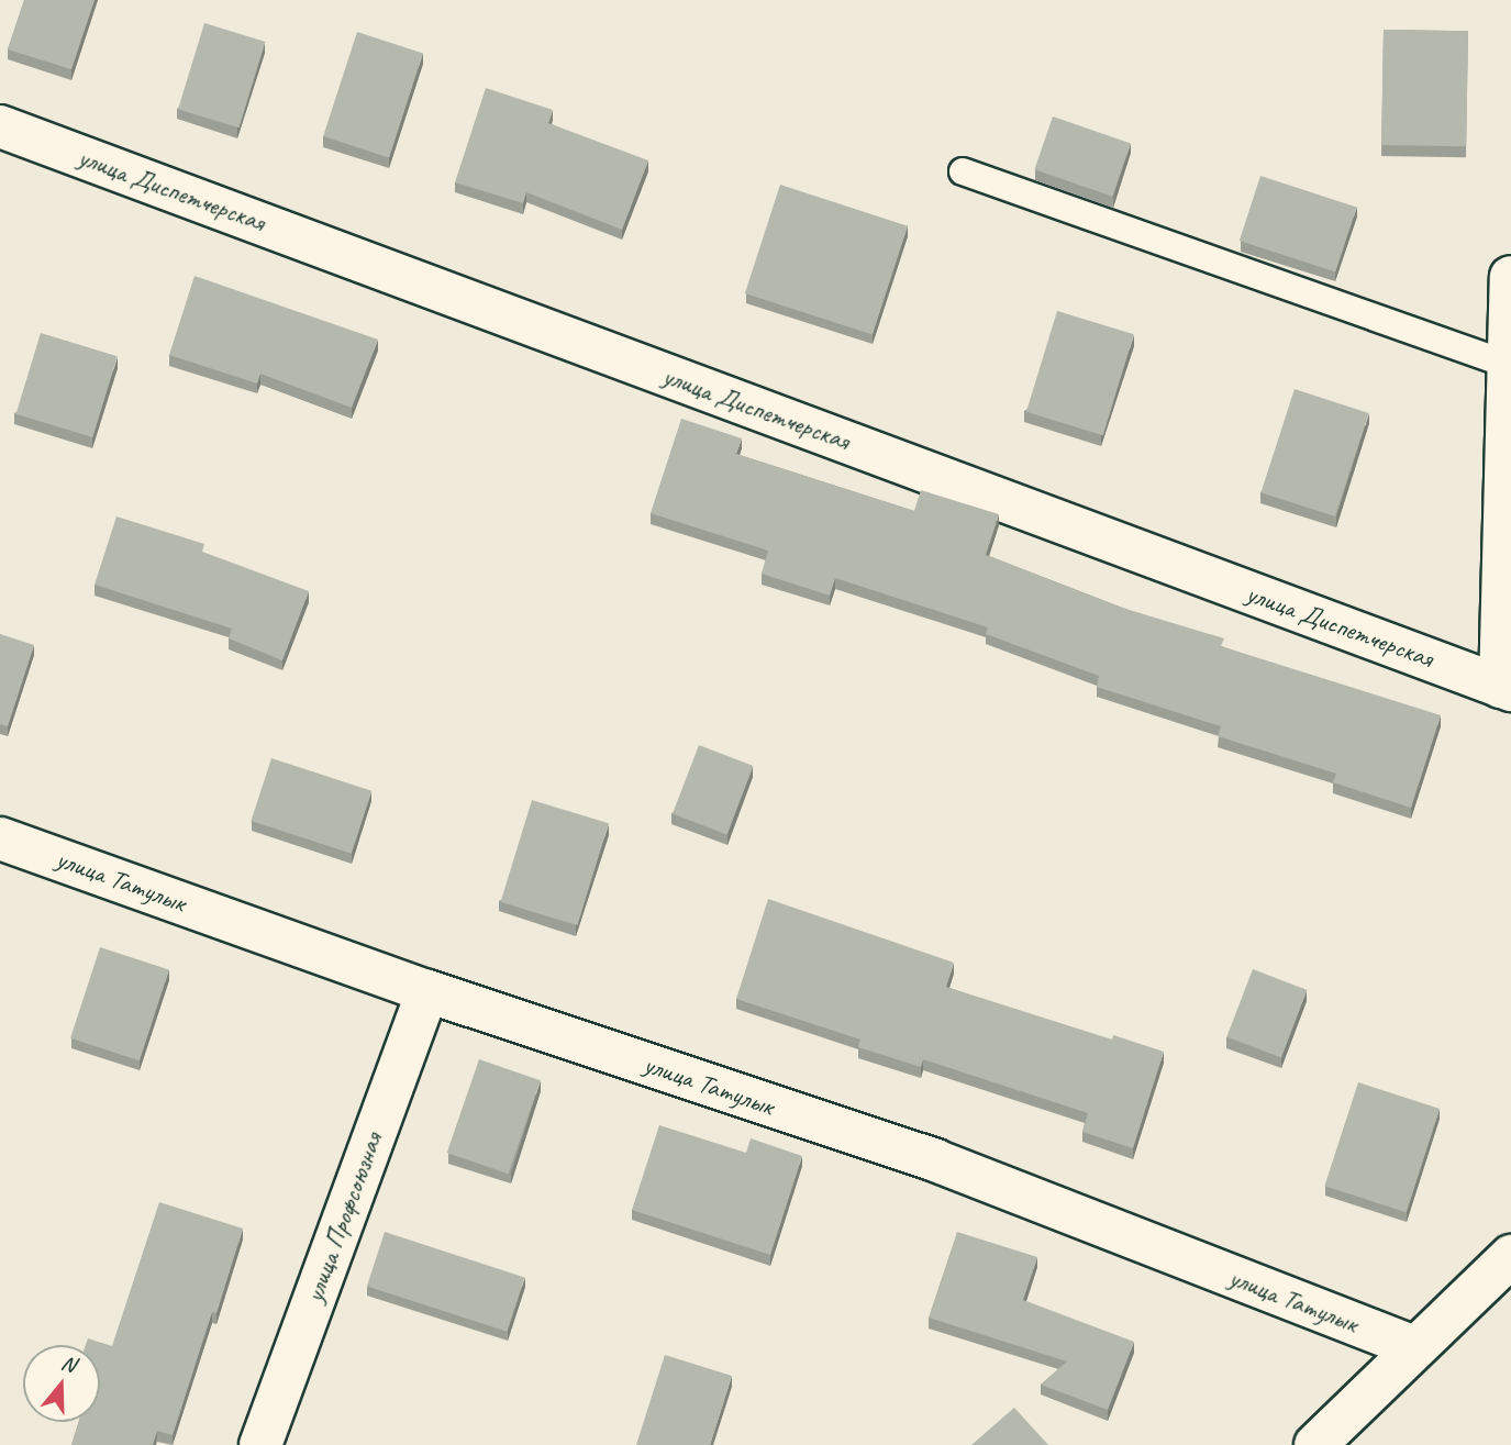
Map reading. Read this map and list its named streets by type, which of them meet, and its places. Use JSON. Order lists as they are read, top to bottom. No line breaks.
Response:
{"streets":{"street":["улица Диспетчерская","улица Татулык","улица Профсоюзная"]},"crossings":[["улица Татулык","улица Профсоюзная"]],"north":"top"}
